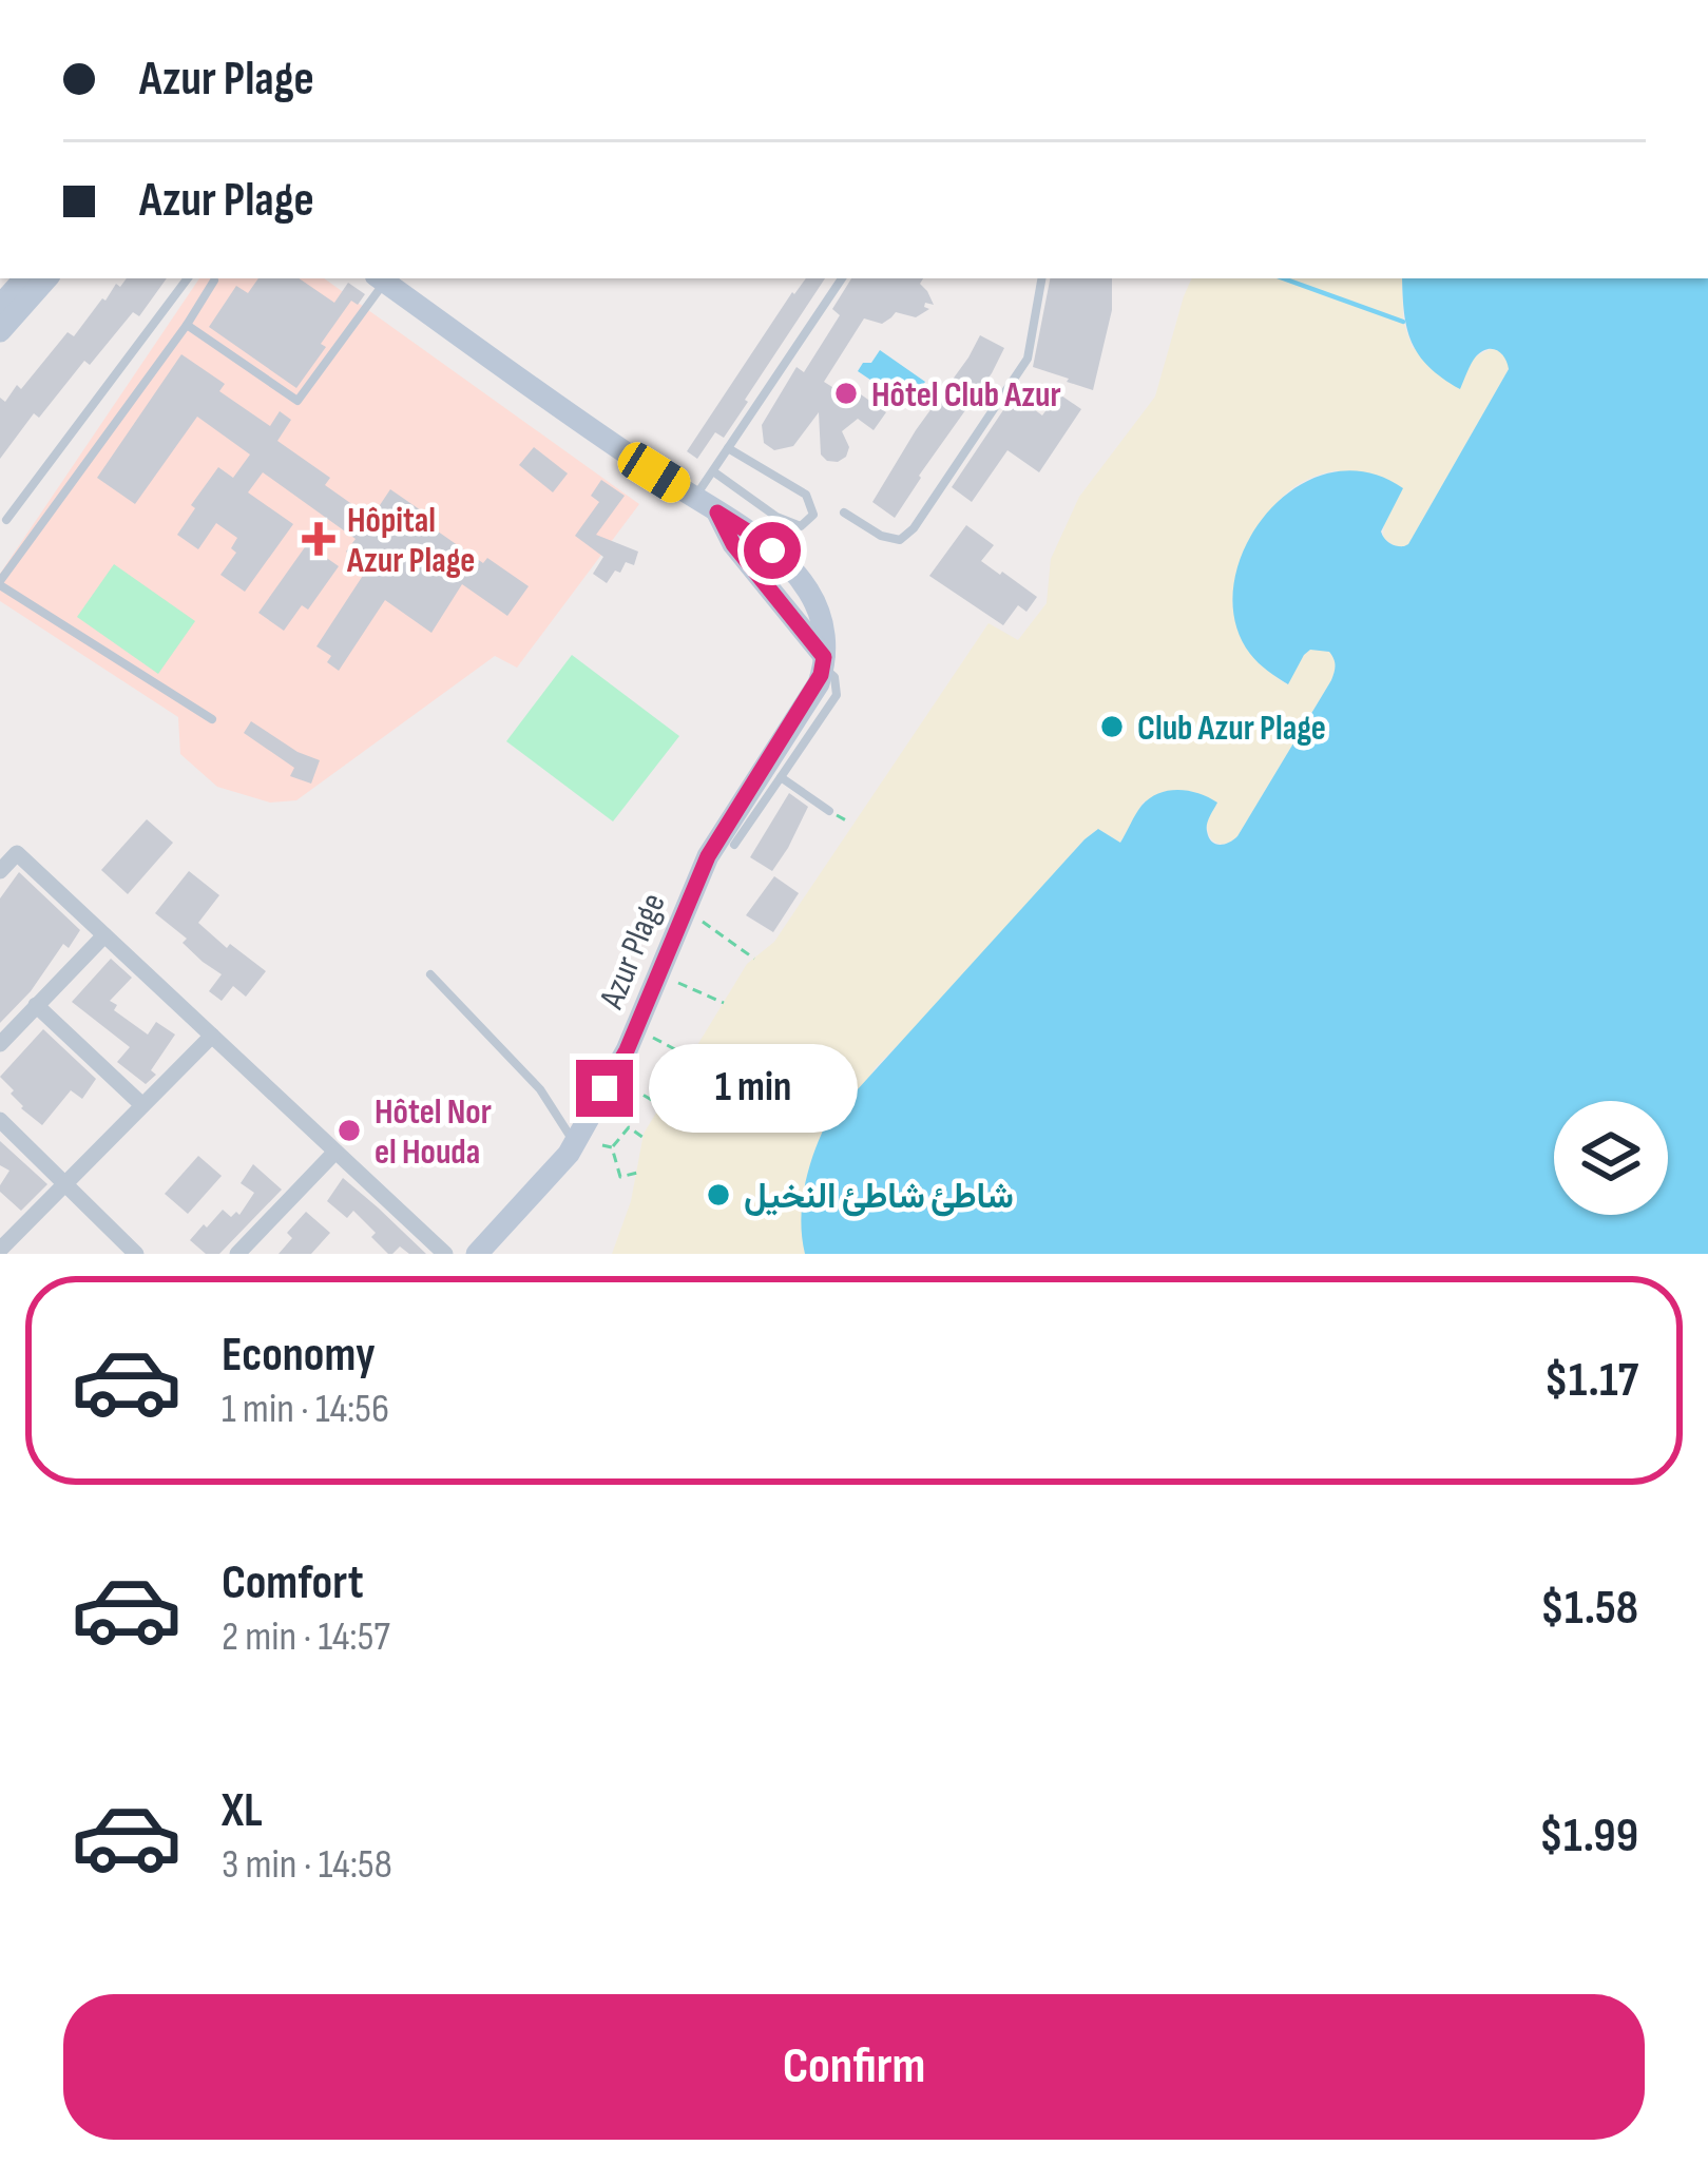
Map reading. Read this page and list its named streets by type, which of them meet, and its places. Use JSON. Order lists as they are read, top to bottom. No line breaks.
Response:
{"streets":{"street":["Azur Plage"]},"places":{"other":["Hôtel Club Azur","Club Azur Plage","Hôtel Nor el Houda","شاطئ شاطئ النخيل"],"health":["Hôpital Azur Plage"]},"page":{"banner":["Azur Plage","Azur Plage"],"bubble":"1 min","list":[{"name":"Economy","note":"1 min · 14:56","value":"$1.17"},{"name":"Comfort","note":"2 min · 14:57","value":"$1.58"},{"name":"XL","note":"3 min · 14:58","value":"$1.99"}],"buttons":"Confirm"}}
